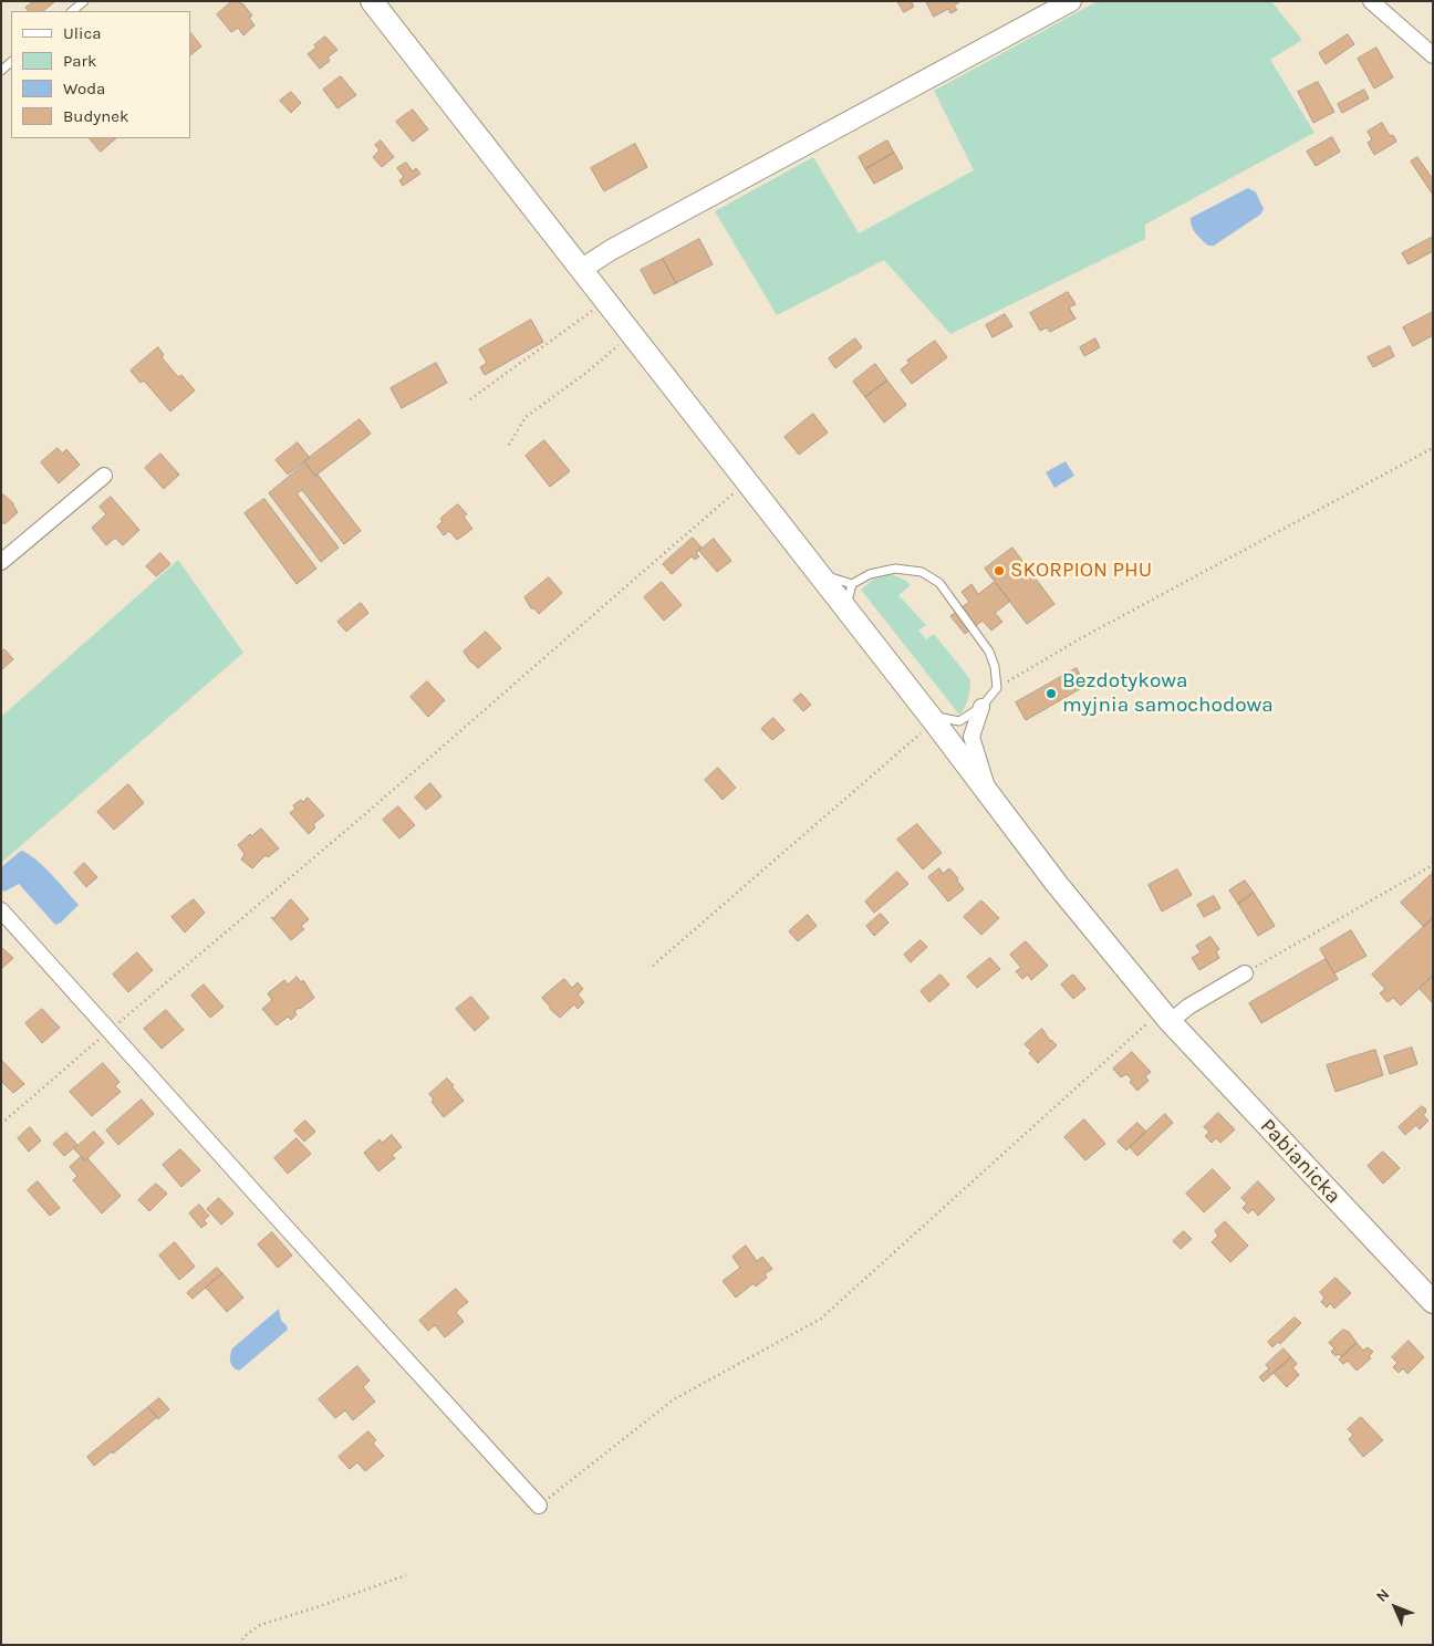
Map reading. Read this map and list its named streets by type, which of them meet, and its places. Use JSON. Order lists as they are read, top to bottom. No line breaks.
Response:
{"streets":{"main road":["Pabianicka"]},"places":["SKORPION PHU","Bezdotykowa myjnia samochodowa"],"legend":["Ulica","Park","Woda","Budynek"],"north":"top left"}
